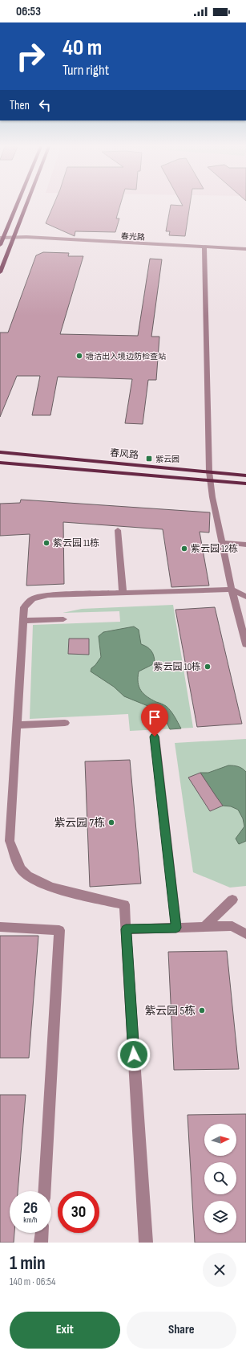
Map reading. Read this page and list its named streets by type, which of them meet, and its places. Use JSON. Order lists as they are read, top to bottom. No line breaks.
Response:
{"streets":{"main road":["春风路"],"street":["春光路"]},"places":{"other":["塘沽出入境边防检查站","紫云园 11栋","紫云园 12栋","紫云园 10栋","紫云园 7栋","紫云园 5栋"],"transit":["紫云园"]},"north":"right","page":{"status":"06:53","turn":["40 m","Turn right"],"then":"Then","speed":"26 km/h","limit":"30","heading":["1 min","140 m · 06:54"],"buttons":["Exit","Share"]}}
